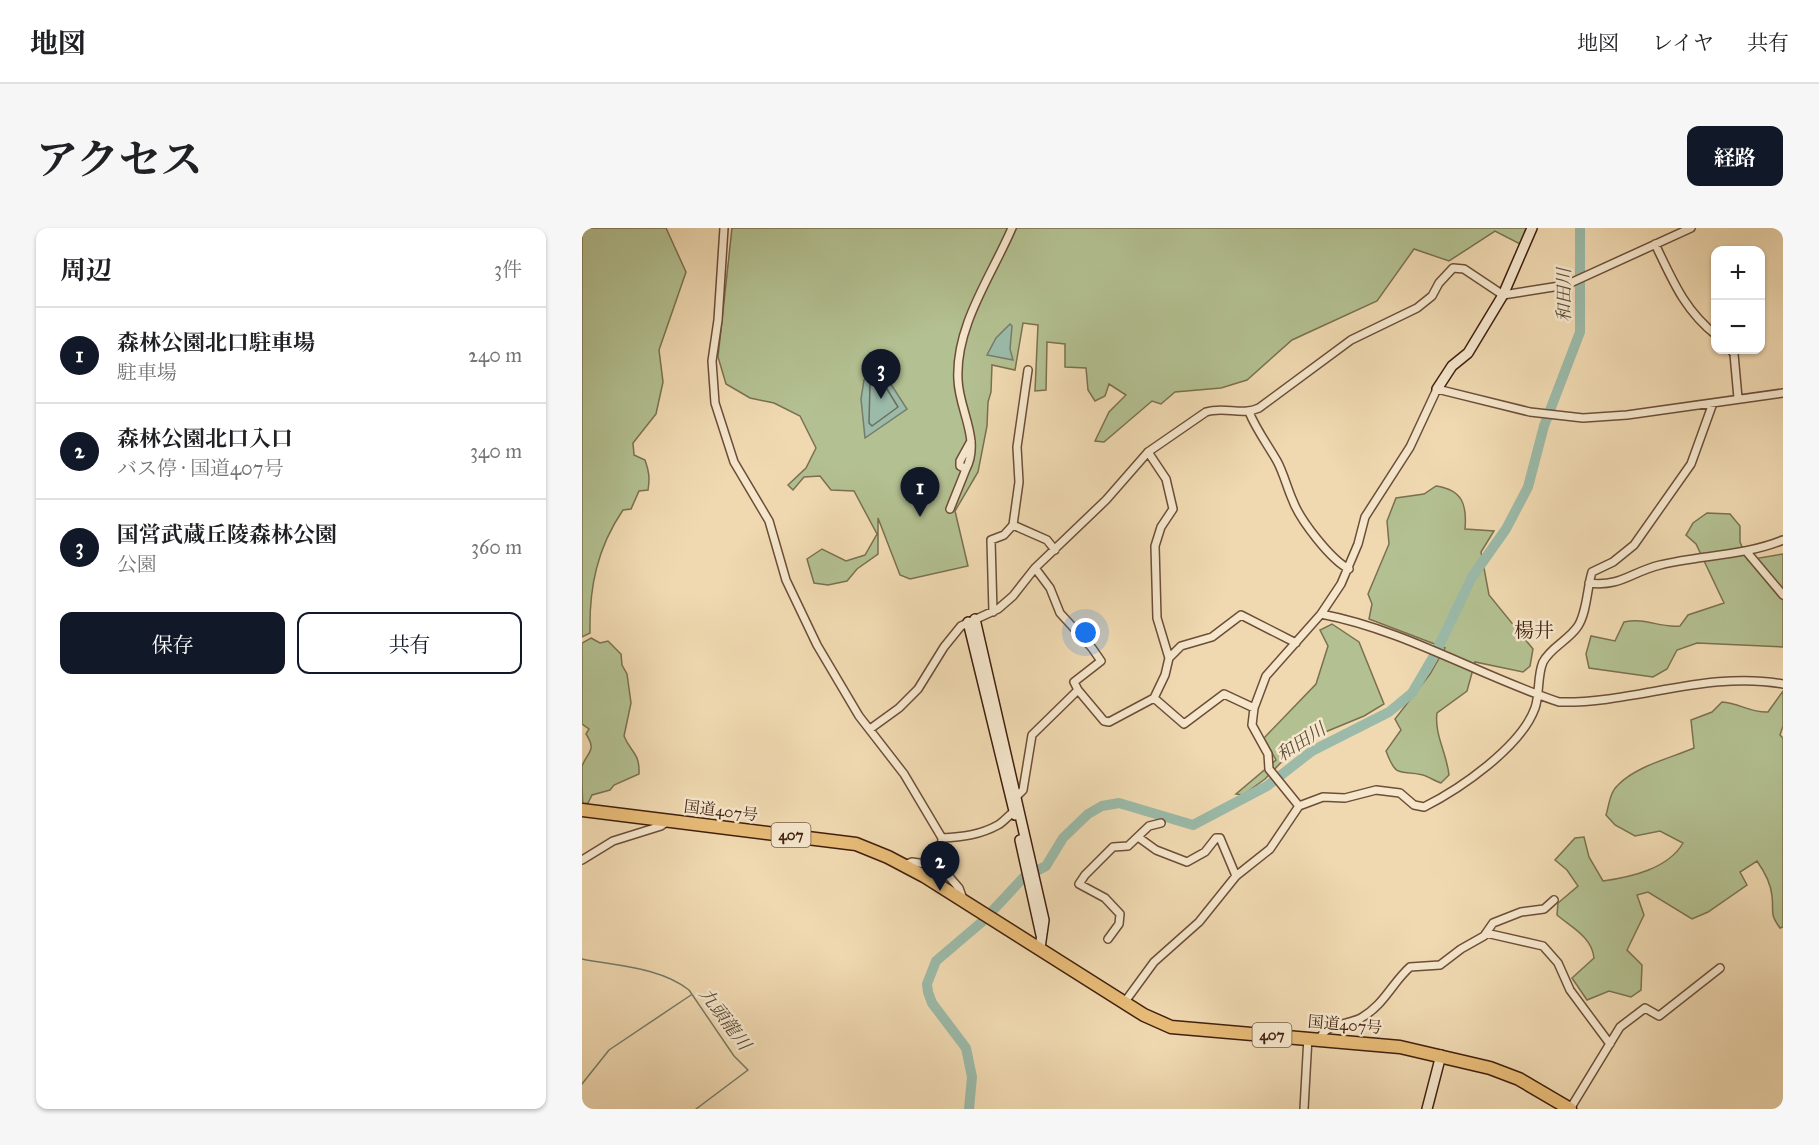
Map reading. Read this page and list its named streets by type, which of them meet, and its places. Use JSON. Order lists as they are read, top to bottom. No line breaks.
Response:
{"streets":{"highway":["国道407号","407"]},"districts":["楊井"],"water":["和田川","九頭龍川"],"page":{"header":"地図","nav":["地図","レイヤ","共有"],"title":"アクセス","buttons":["経路",["保存","共有"]],"heading":["周辺","3件"],"map_buttons":["+","−"],"list":[{"mark":"1","name":"森林公園北口駐車場","note":"駐車場","value":"240 m"},{"mark":"2","name":"森林公園北口入口","note":"バス停 · 国道407号","value":"340 m"},{"mark":"3","name":"国営武蔵丘陵森林公園","note":"公園","value":"360 m"}],"pins":["3","1","2"]}}
